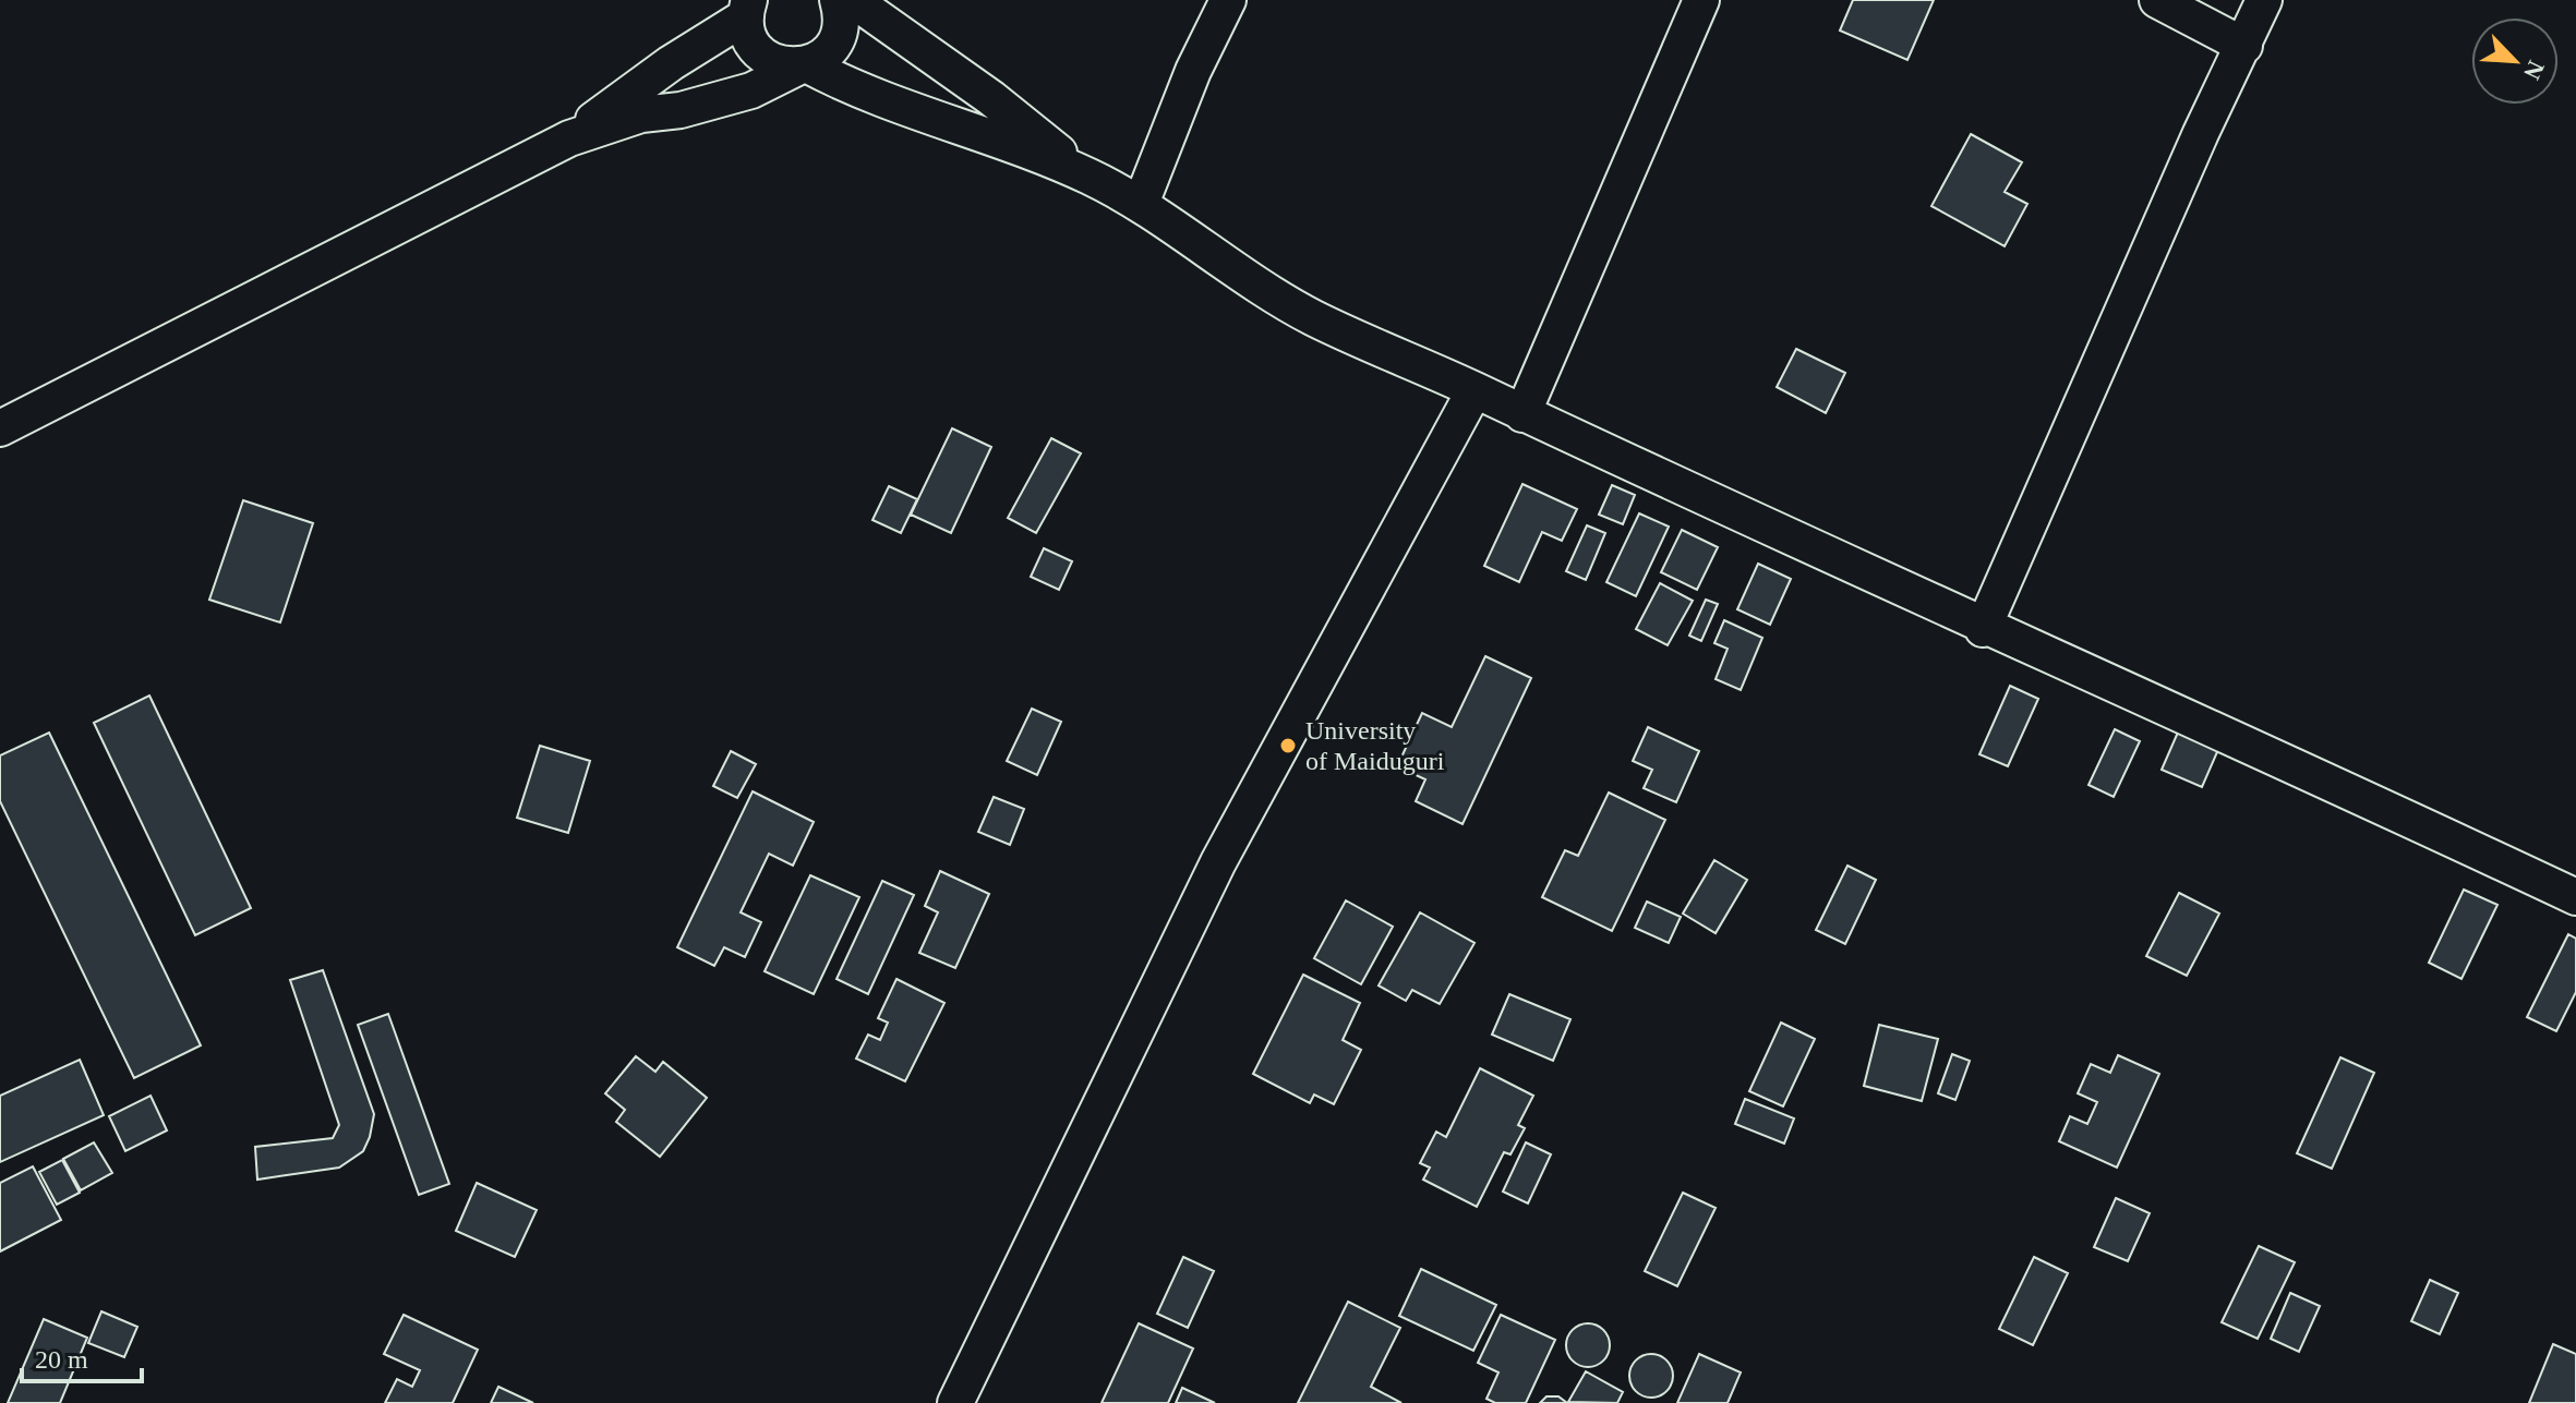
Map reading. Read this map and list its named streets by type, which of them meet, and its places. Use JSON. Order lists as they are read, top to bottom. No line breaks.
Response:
{"places":["University of Maiduguri"],"scale_bar":"20 m","north":"bottom right"}
